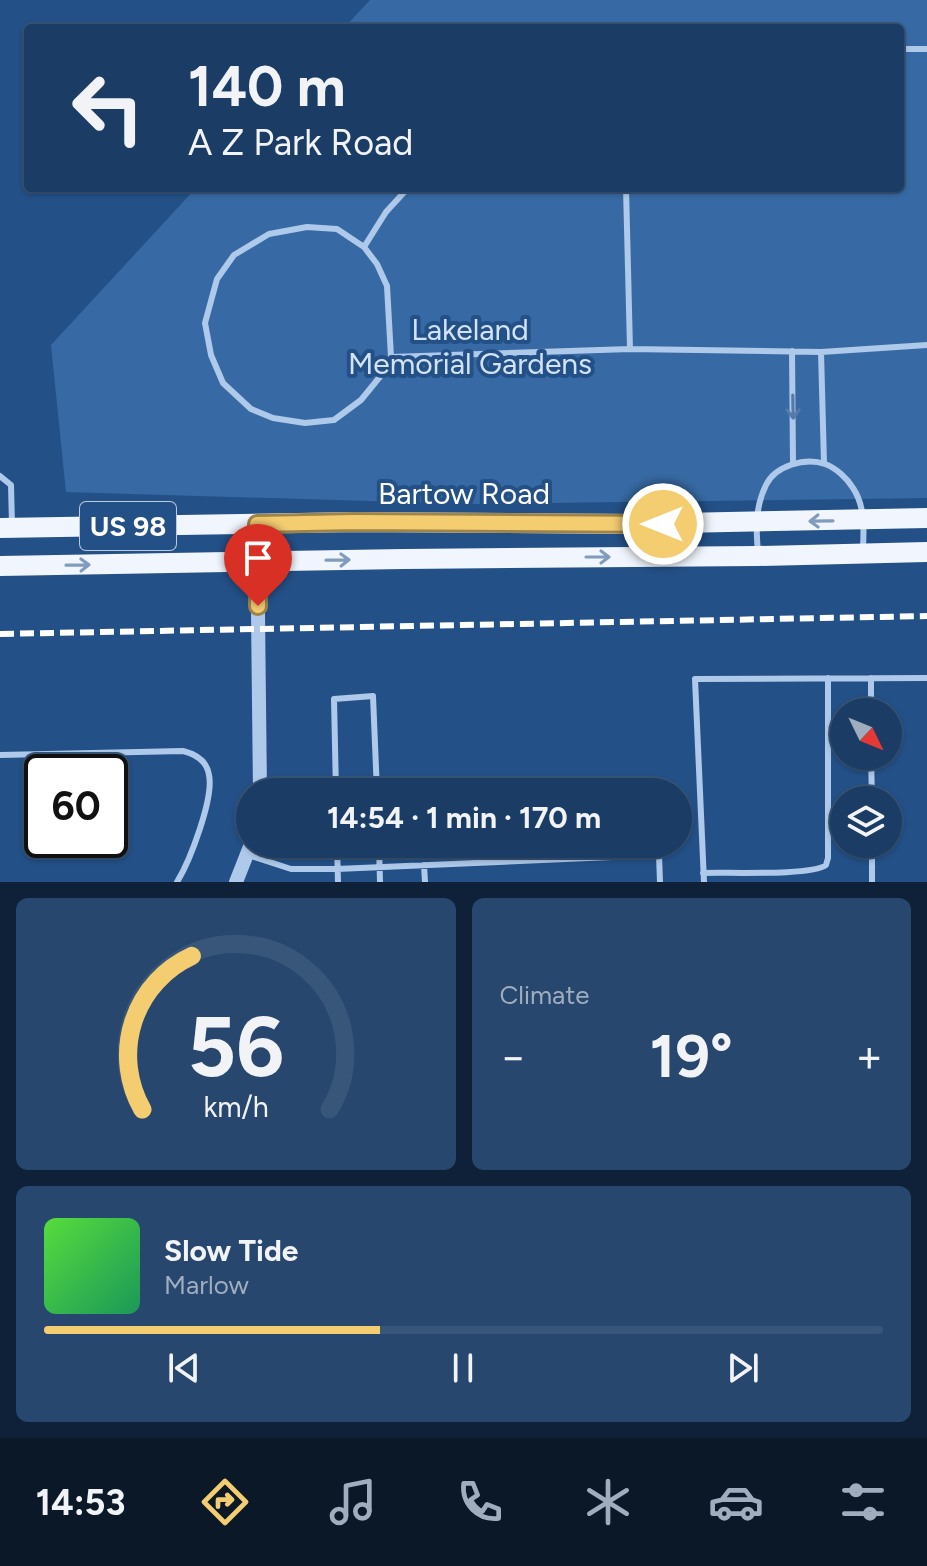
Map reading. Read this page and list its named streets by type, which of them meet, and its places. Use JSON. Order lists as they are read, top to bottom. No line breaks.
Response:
{"streets":{"main road":["Bartow Road","US 98"]},"parks":["Lakeland Memorial Gardens"],"north":"bottom right","page":{"turn":["140 m","A Z Park Road"],"limit":"60","trip":"14:54 · 1 min · 170 m","tile":"Climate","heat":["−","19°","+"],"song":["Slow Tide","Marlow"],"tabs":"14:53","gauge":["56","km/h"]}}
